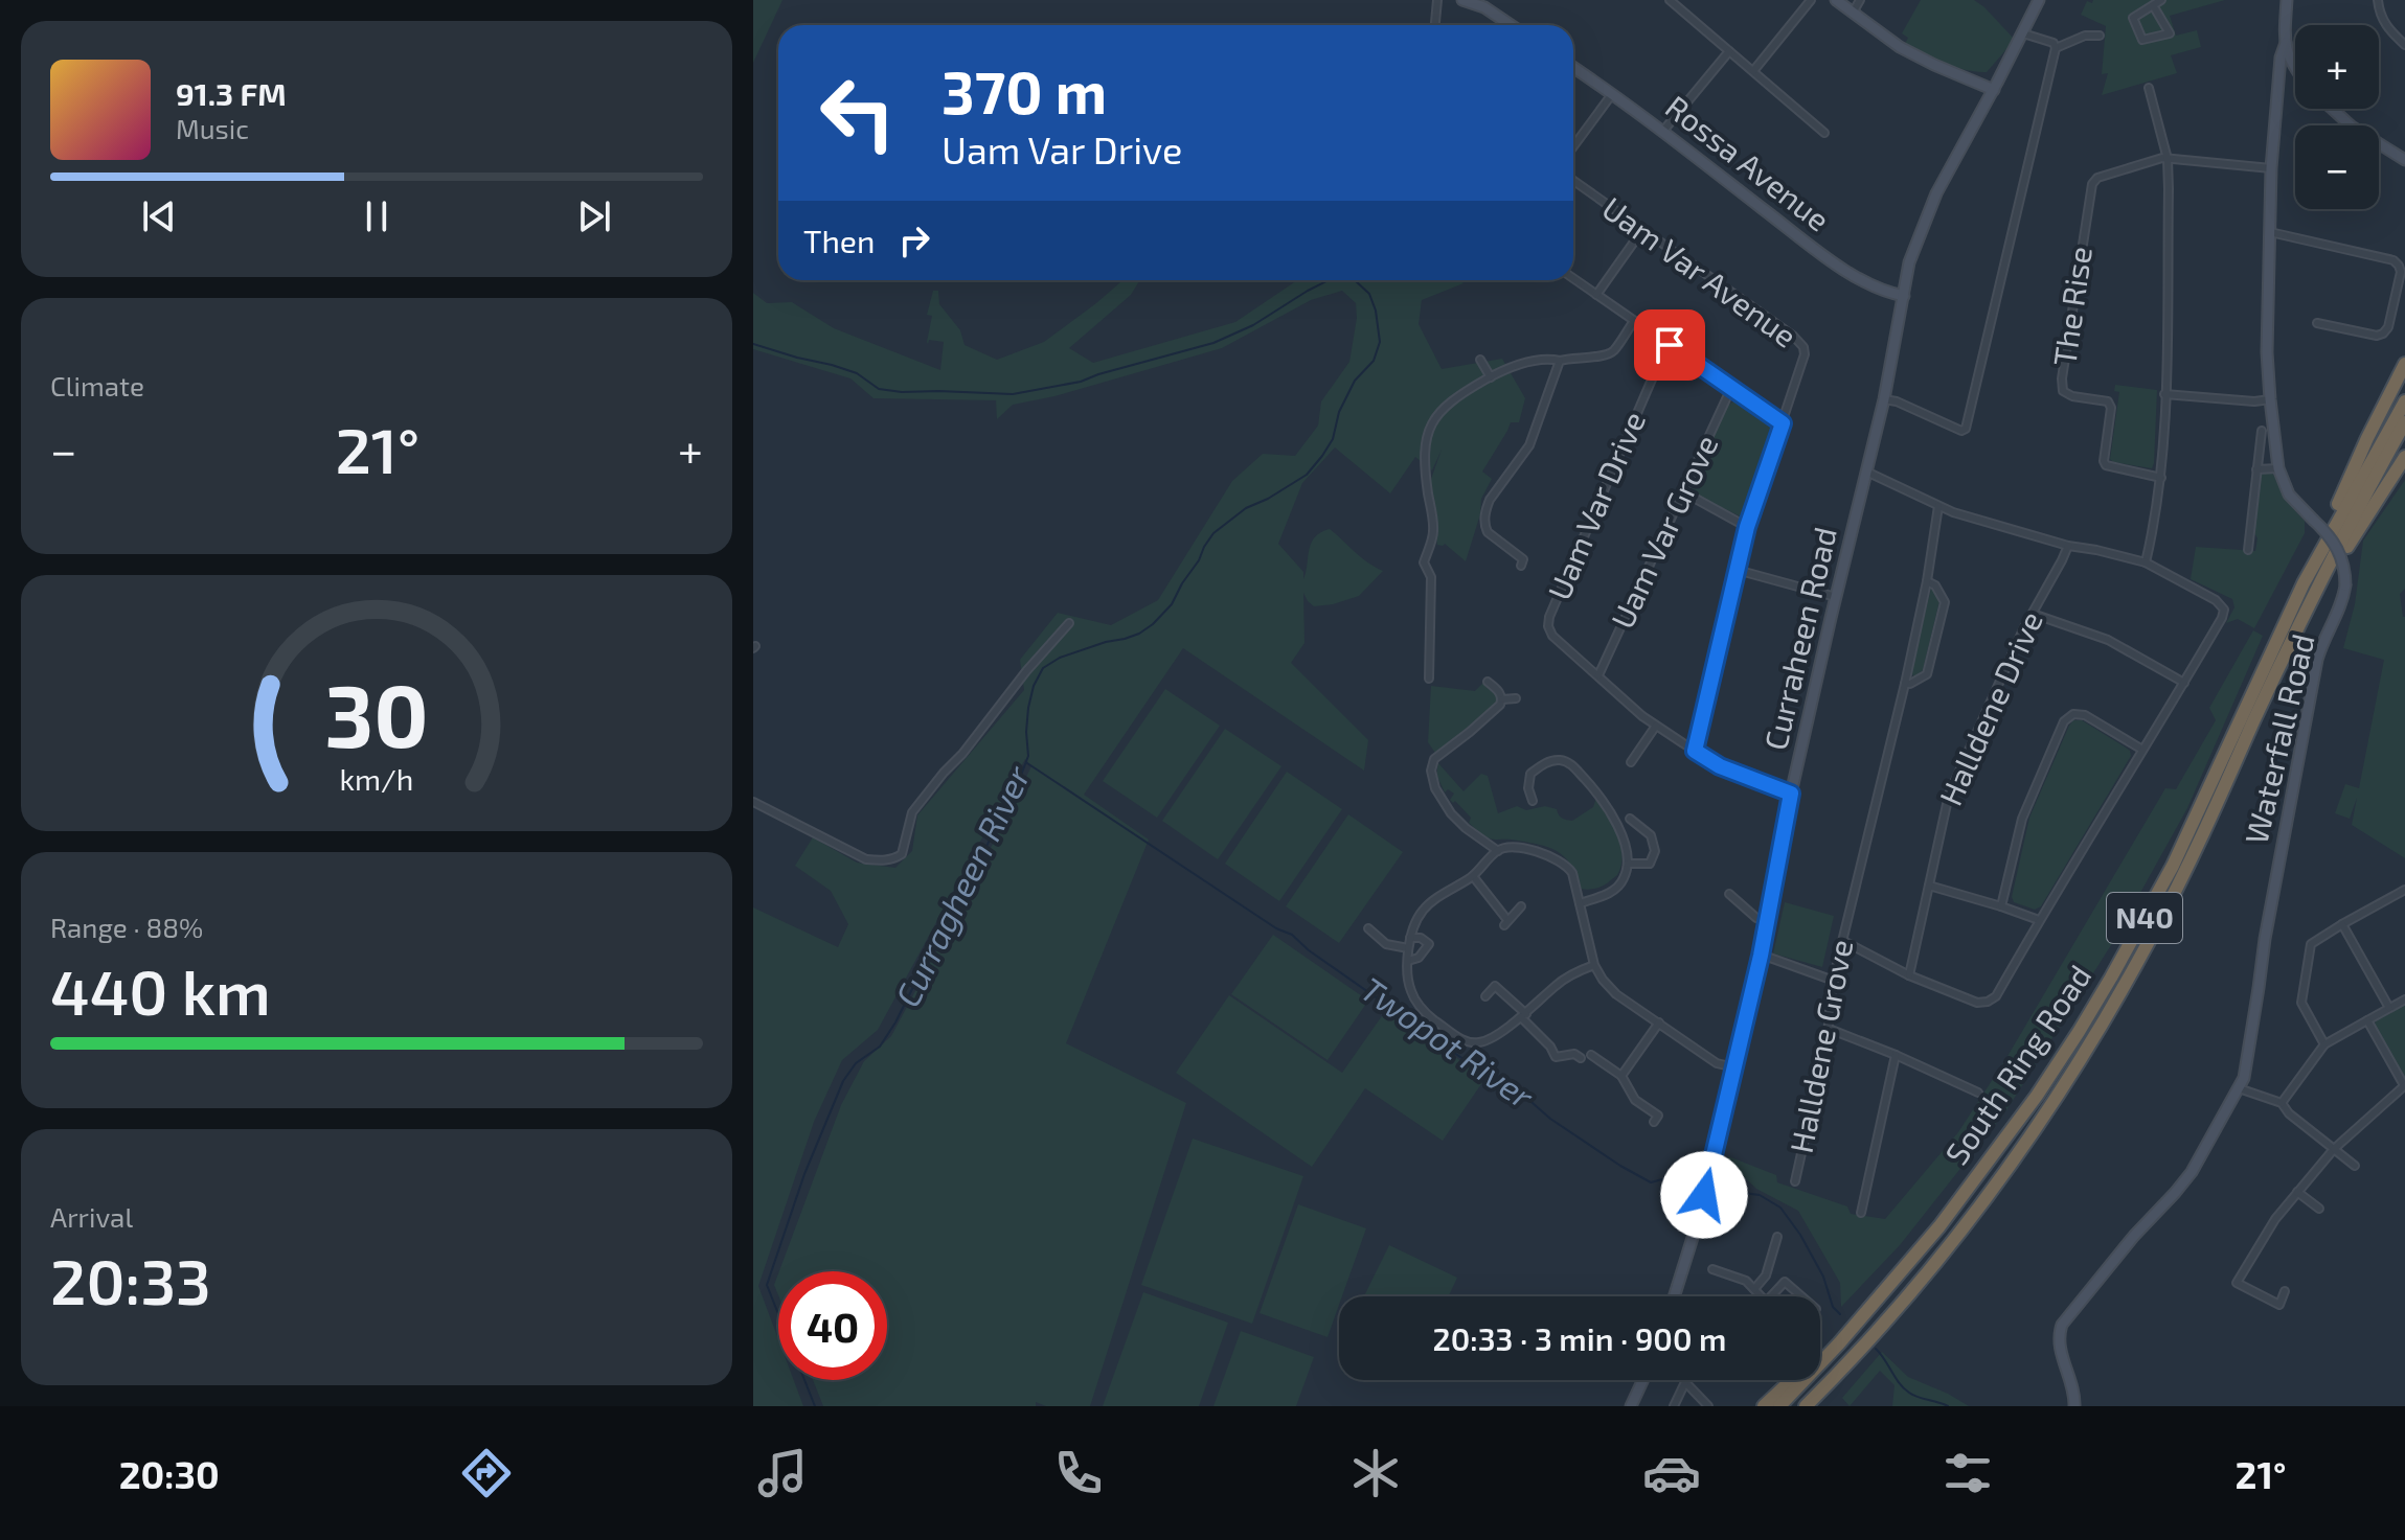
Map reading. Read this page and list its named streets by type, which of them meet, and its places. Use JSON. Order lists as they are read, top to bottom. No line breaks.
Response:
{"streets":{"highway":["N40","South Ring Road"],"street":["Rossa Avenue","Uam Var Avenue","The Rise","Uam Var Drive","Uam Var Grove","Curraheen Road","Halldene Drive","Waterfall Road","Halldene Grove"]},"crossings":[["Rossa Avenue","Curraheen Road"],["Uam Var Avenue","Uam Var Drive"],["The Rise","Waterfall Road"],["Uam Var Drive","Uam Var Grove"],["Uam Var Drive","Curraheen Road"]],"water":["Curragheen River","Twopot River"],"page":{"map_buttons":["+","−"],"turn":["370 m","Uam Var Drive"],"song":["91.3 FM","Music"],"then":"Then","tile":["Climate",["Range · 88%","440 km"],["Arrival","20:33"]],"heat":["−","21°","+"],"limit":"40","trip":"20:33 · 3 min · 900 m","tabs":["20:30","21°"],"gauge":["30","km/h"]}}
